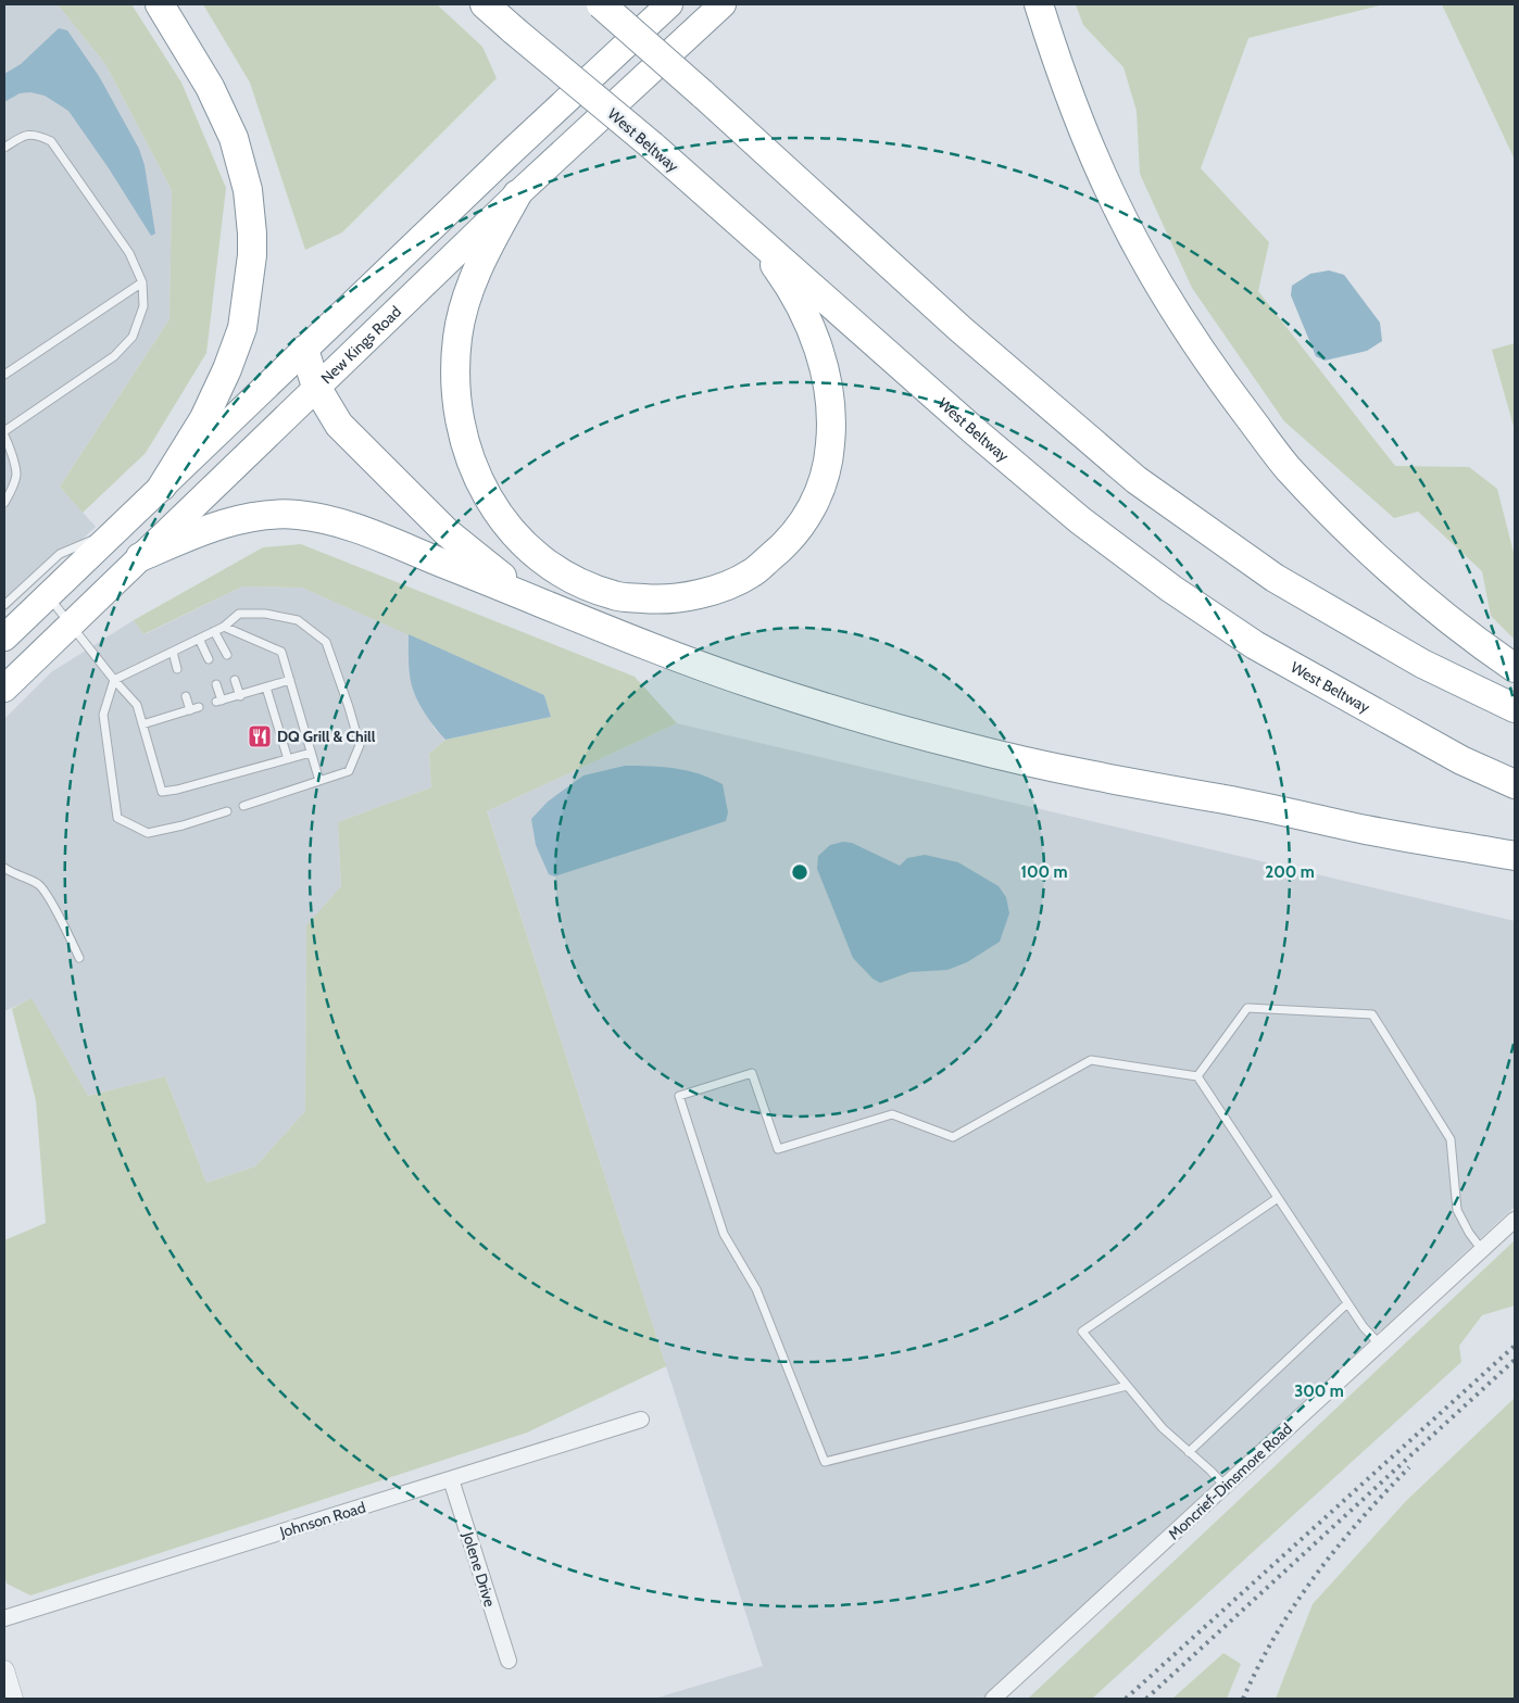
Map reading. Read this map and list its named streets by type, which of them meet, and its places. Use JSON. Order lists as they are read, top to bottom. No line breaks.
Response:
{"streets":{"highway":["West Beltway","New Kings Road"],"street":["Moncrief-Dinsmore Road","Johnson Road","Jolene Drive"]},"crossings":[["Johnson Road","Jolene Drive"]],"places":{"restaurant":["DQ Grill & Chill"]},"rings":["100 m","200 m","300 m"]}
